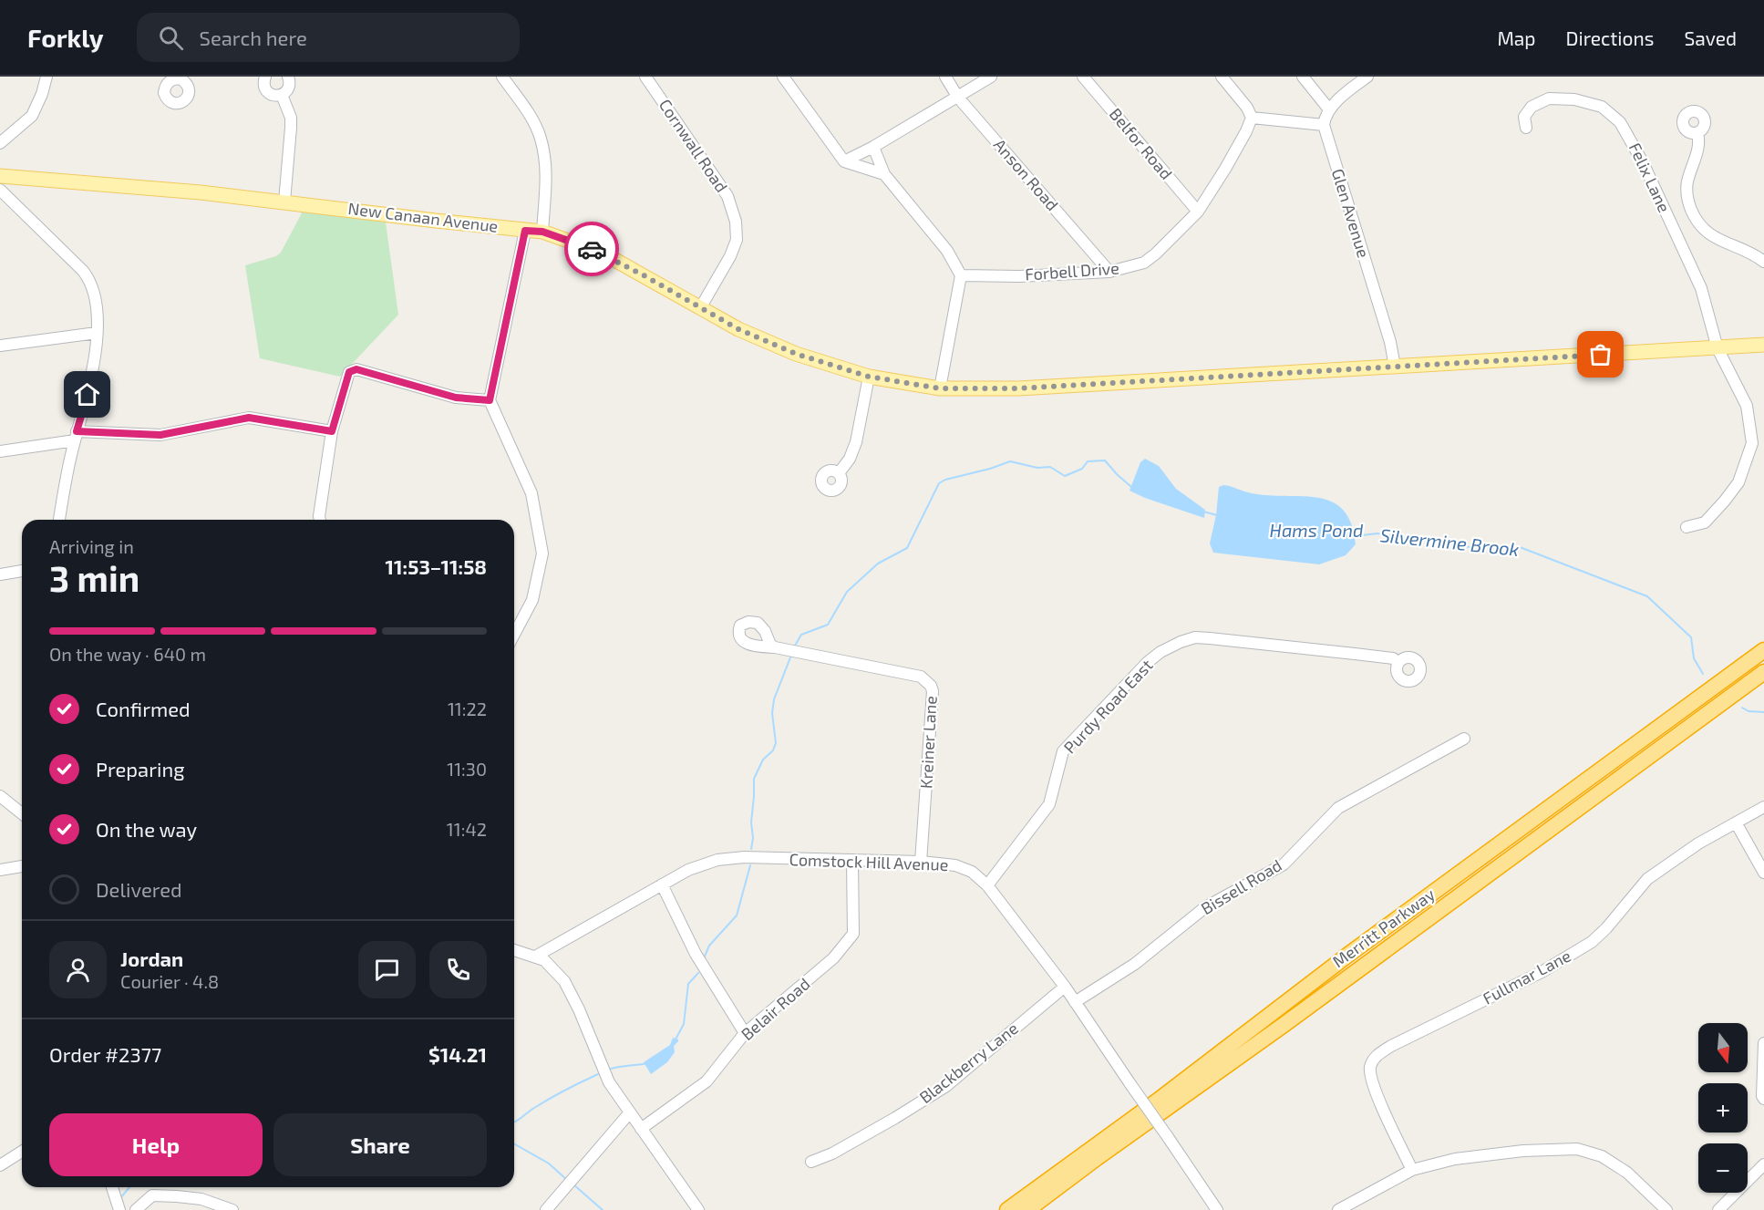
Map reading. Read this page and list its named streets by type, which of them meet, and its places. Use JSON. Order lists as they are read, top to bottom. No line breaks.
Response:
{"streets":{"highway":["Merritt Parkway"],"main road":["New Canaan Avenue"],"street":["Belfor Road","Cornwall Road","Anson Road","Felix Lane","Glen Avenue","Forbell Drive","Purdy Road East","Kreiner Lane","Comstock Hill Avenue","Bissell Road","Fullmar Lane","Belair Road","Blackberry Lane"]},"crossings":[["Belfor Road","Forbell Drive"],["Cornwall Road","New Canaan Avenue"],["Anson Road","Forbell Drive"],["Felix Lane","New Canaan Avenue"],["Glen Avenue","New Canaan Avenue"],["Purdy Road East","Comstock Hill Avenue"],["Kreiner Lane","Comstock Hill Avenue"],["Comstock Hill Avenue","Bissell Road"],["Comstock Hill Avenue","Belair Road"],["Comstock Hill Avenue","Blackberry Lane"]],"water":["Hams Pond","Silvermine Brook"],"north":"bottom","page":{"header":"Forkly","search":"Search here","nav":["Map","Directions","Saved"],"heading":["3 min","Arriving in","11:53–11:58"],"panel":["Jordan","Courier · 4.8","Order #2377","$14.21"],"bar":"On the way · 640 m","list":[["Confirmed","11:22"],["Preparing","11:30"],["On the way","11:42"],"Delivered"],"map_buttons":["+","−"],"buttons":["Help","Share"]}}
